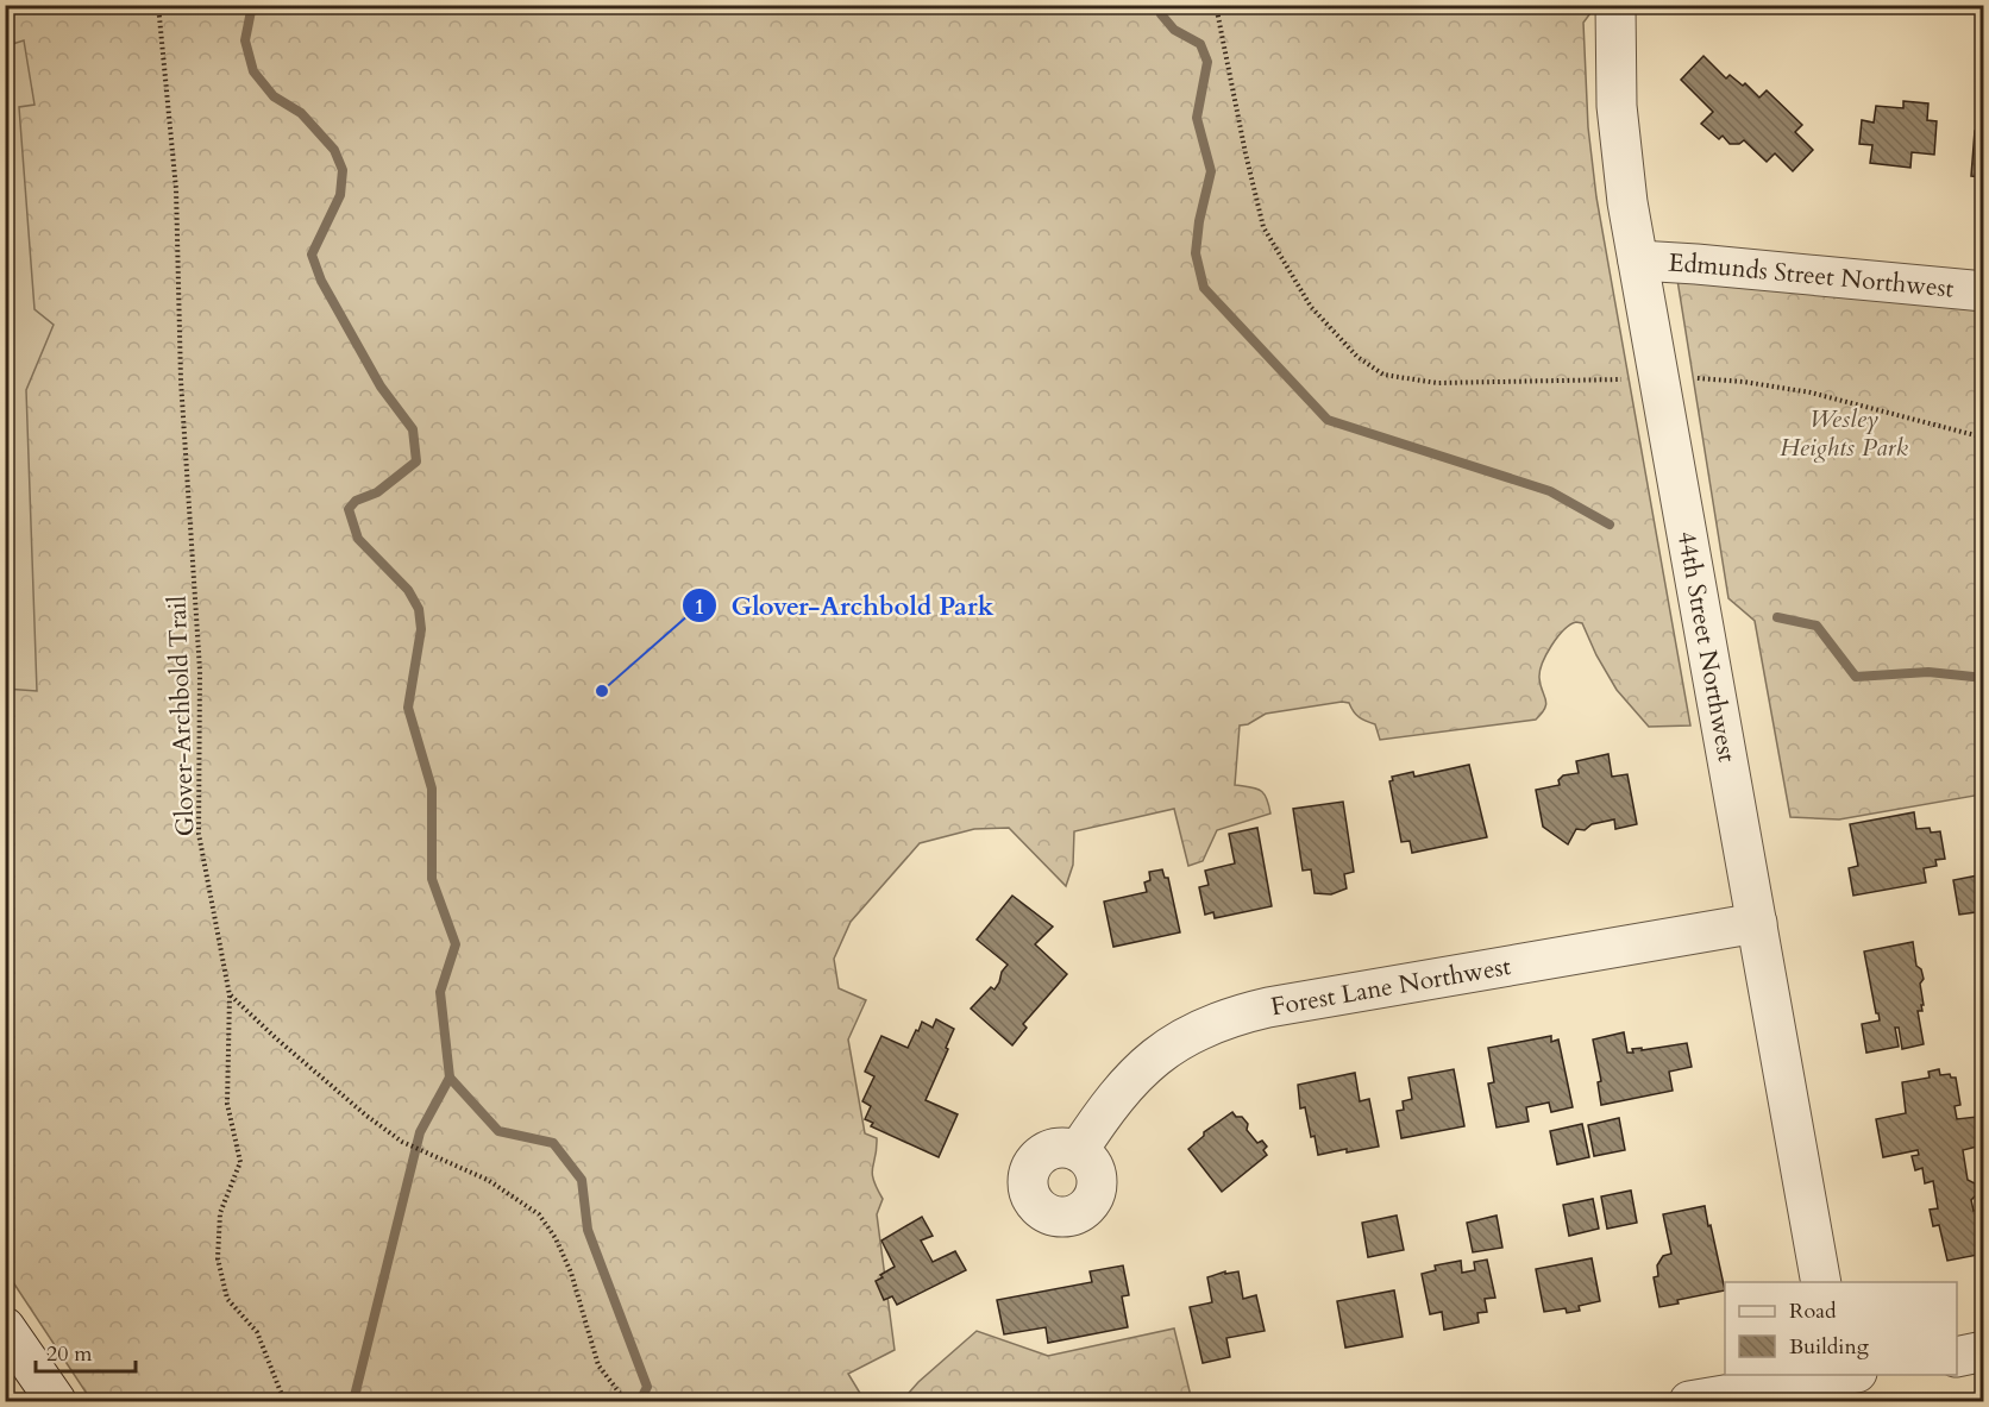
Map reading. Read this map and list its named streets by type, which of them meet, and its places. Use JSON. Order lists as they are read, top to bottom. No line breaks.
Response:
{"streets":{"street":["Edmunds Street Northwest","44th Street Northwest","Forest Lane Northwest"],"path":["Glover-Archbold Trail"]},"crossings":[["Edmunds Street Northwest","44th Street Northwest"],["44th Street Northwest","Forest Lane Northwest"]],"parks":["Wesley Heights Park"],"places":["Glover-Archbold Park"],"legend":["Road","Building"],"scale_bar":"20 m"}
